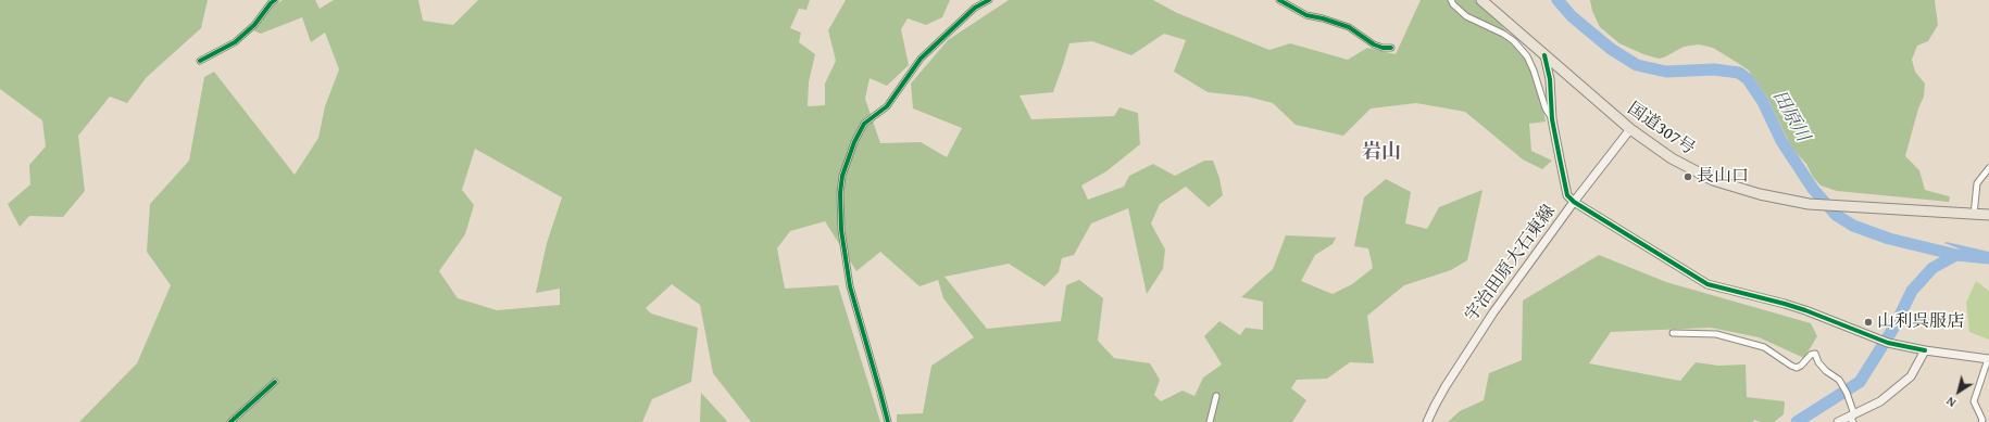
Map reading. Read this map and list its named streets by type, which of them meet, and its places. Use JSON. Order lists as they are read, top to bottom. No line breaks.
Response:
{"streets":{"highway":["国道307号"],"street":["宇治田原大石東線"]},"crossings":[["国道307号","宇治田原大石東線"]],"districts":["岩山"],"water":["田原川"],"places":["長山口","山利呉服店"],"north":"bottom left"}
